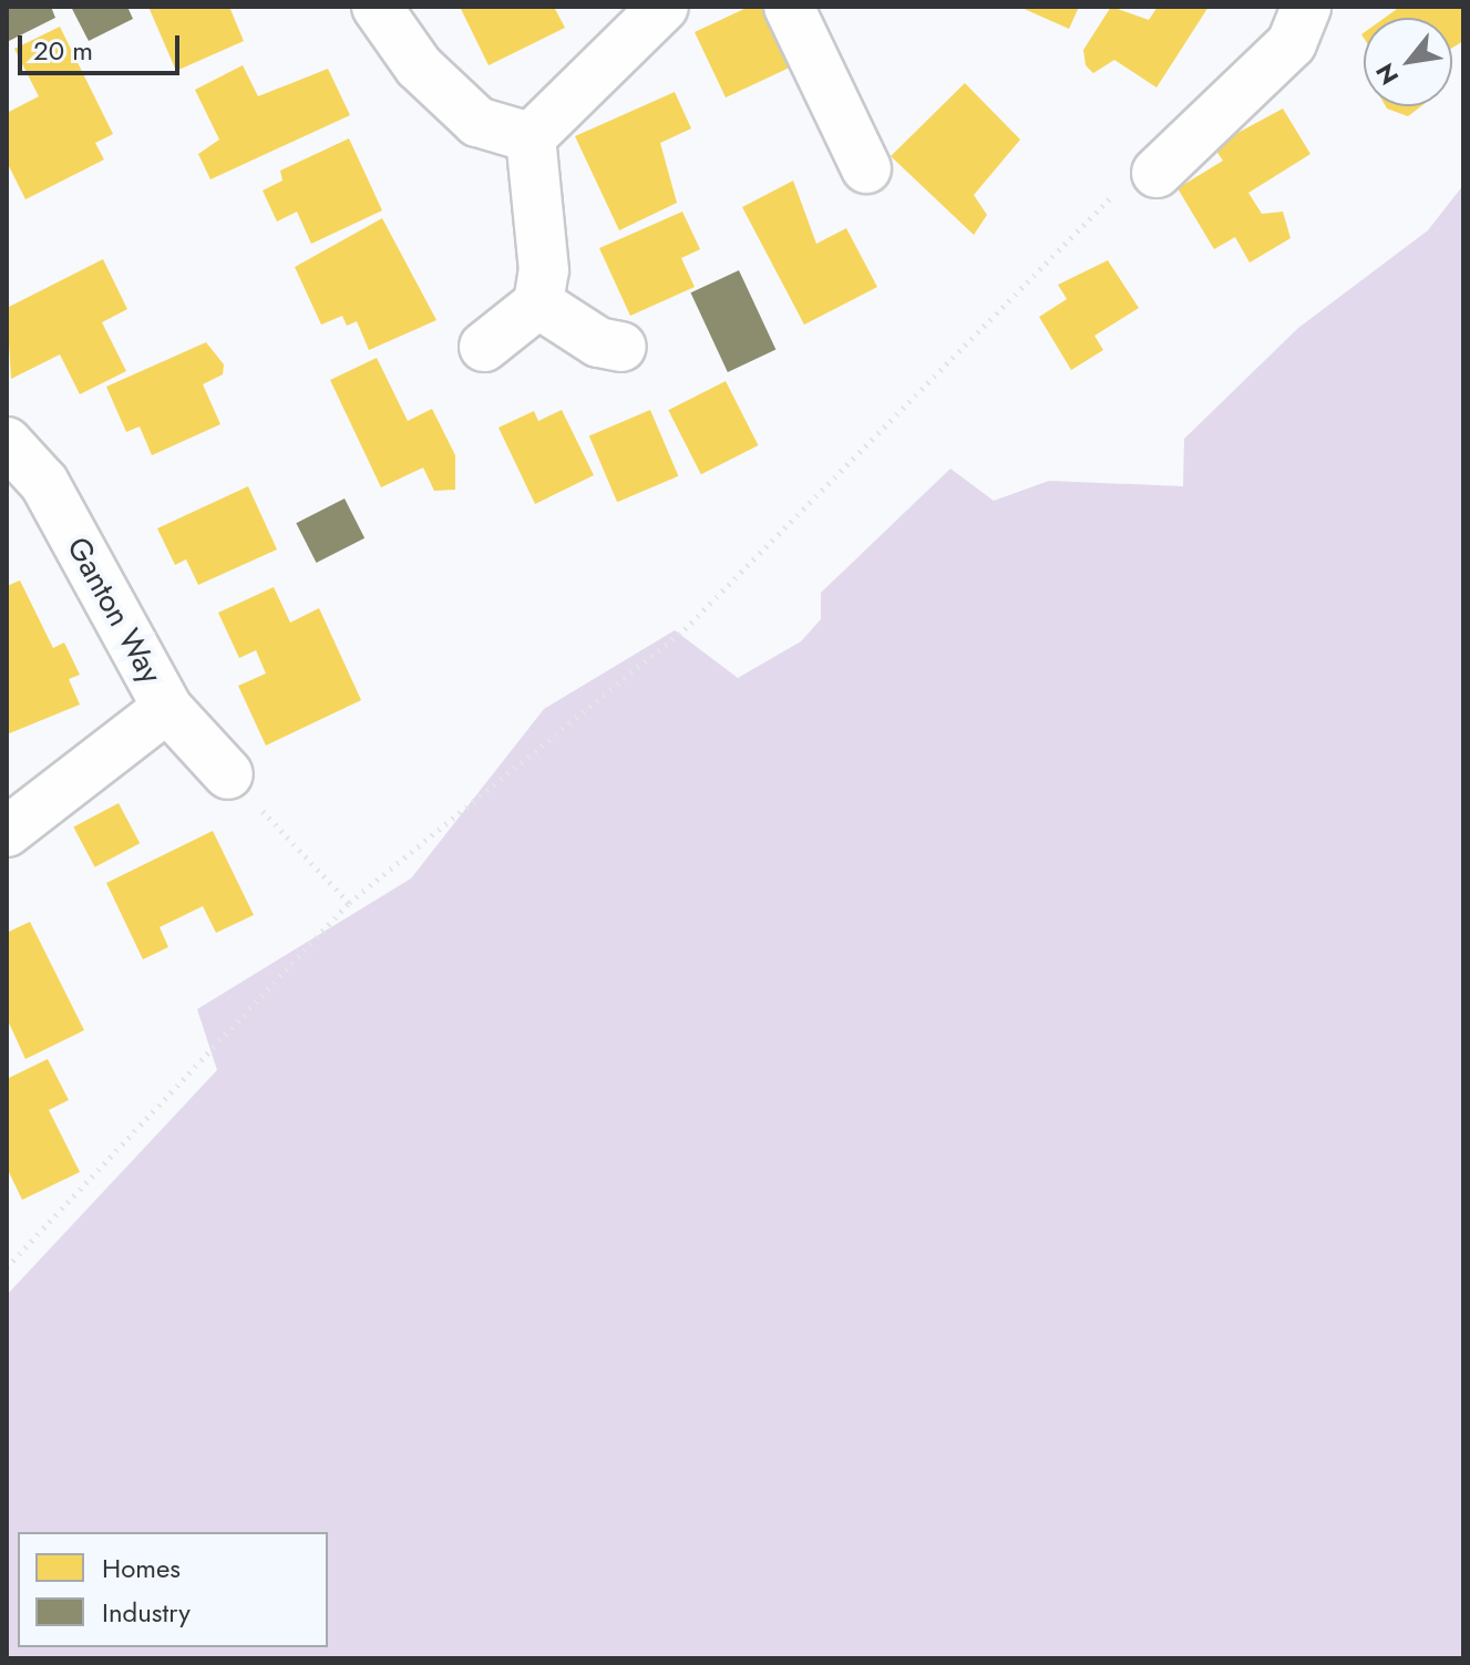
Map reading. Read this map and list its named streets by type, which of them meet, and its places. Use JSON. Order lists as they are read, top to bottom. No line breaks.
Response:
{"streets":{"street":["Ganton Way"]},"legend":["Homes","Industry"],"scale_bar":"20 m","north":"bottom left"}
